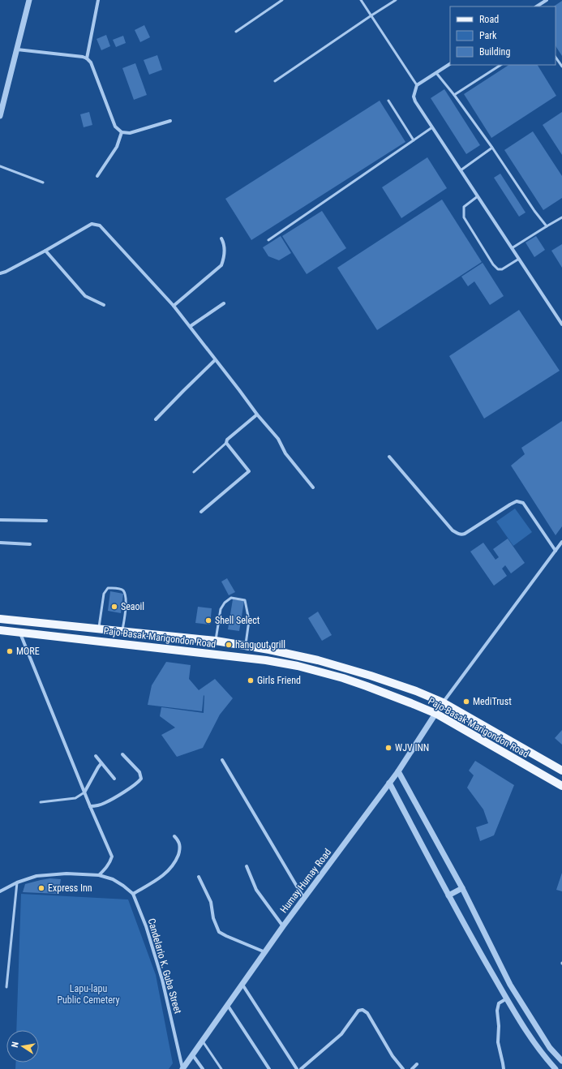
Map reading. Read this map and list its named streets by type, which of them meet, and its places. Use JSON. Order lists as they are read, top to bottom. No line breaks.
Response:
{"streets":{"main road":["Pajo-Basak-Marigondon Road"],"street":["Humay Humay Road","Candelario K. Guba Street"]},"crossings":[["Pajo-Basak-Marigondon Road","Humay Humay Road"],["Humay Humay Road","Candelario K. Guba Street"]],"parks":["Lapu-lapu Public Cemetery"],"places":["Seaoil","Shell Select","hang out grill","MORE","Girls Friend","MediTrust","WJV INN","Express Inn"],"legend":["Road","Park","Building"],"north":"left"}
